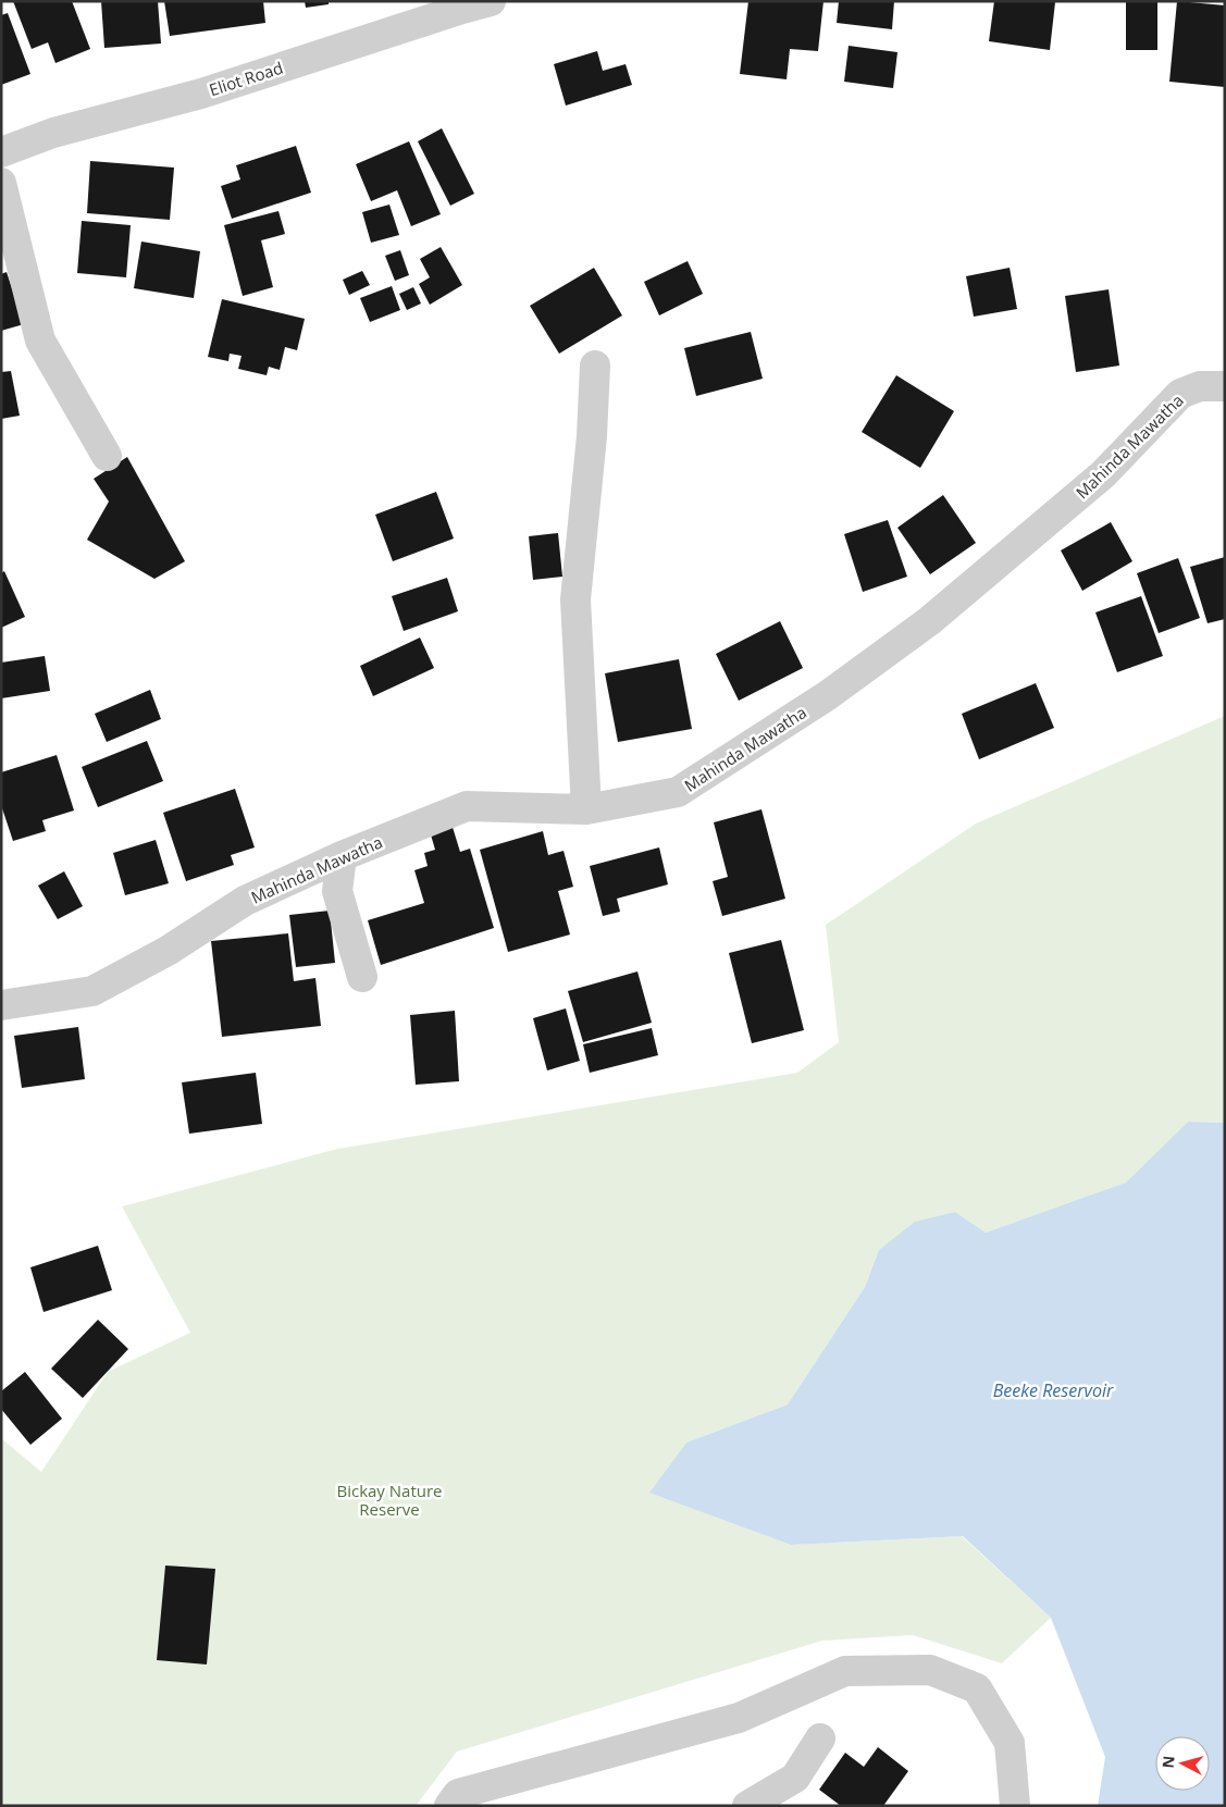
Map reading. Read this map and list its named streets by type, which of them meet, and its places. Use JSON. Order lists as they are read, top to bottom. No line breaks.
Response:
{"streets":{"street":["Eliot Road","Mahinda Mawatha"]},"water":["Beeke Reservoir"],"parks":["Bickay Nature Reserve"],"north":"left"}
